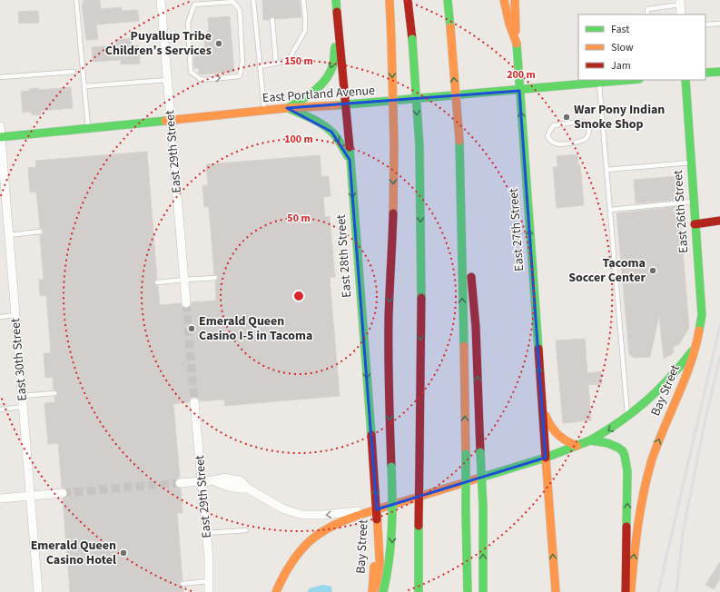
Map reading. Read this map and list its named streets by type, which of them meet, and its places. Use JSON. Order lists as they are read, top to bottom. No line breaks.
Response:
{"streets":{"main road":["East Portland Avenue","East 26th Street","East 27th Street","East 28th Street","Bay Street"],"street":["East 29th Street","East 30th Street"]},"crossings":[["East Portland Avenue","East 29th Street"],["East Portland Avenue","East 27th Street"],["East Portland Avenue","East 28th Street"],["East Portland Avenue","East 30th Street"],["East 26th Street","Bay Street"],["East 27th Street","Bay Street"],["East 28th Street","Bay Street"]],"places":["Puyallup Tribe Children's Services","War Pony Indian Smoke Shop","Tacoma Soccer Center","Emerald Queen Casino I-5 in Tacoma","Emerald Queen Casino Hotel"],"legend":["Fast","Slow","Jam"],"rings":["150 m","200 m","100 m","50 m"]}
